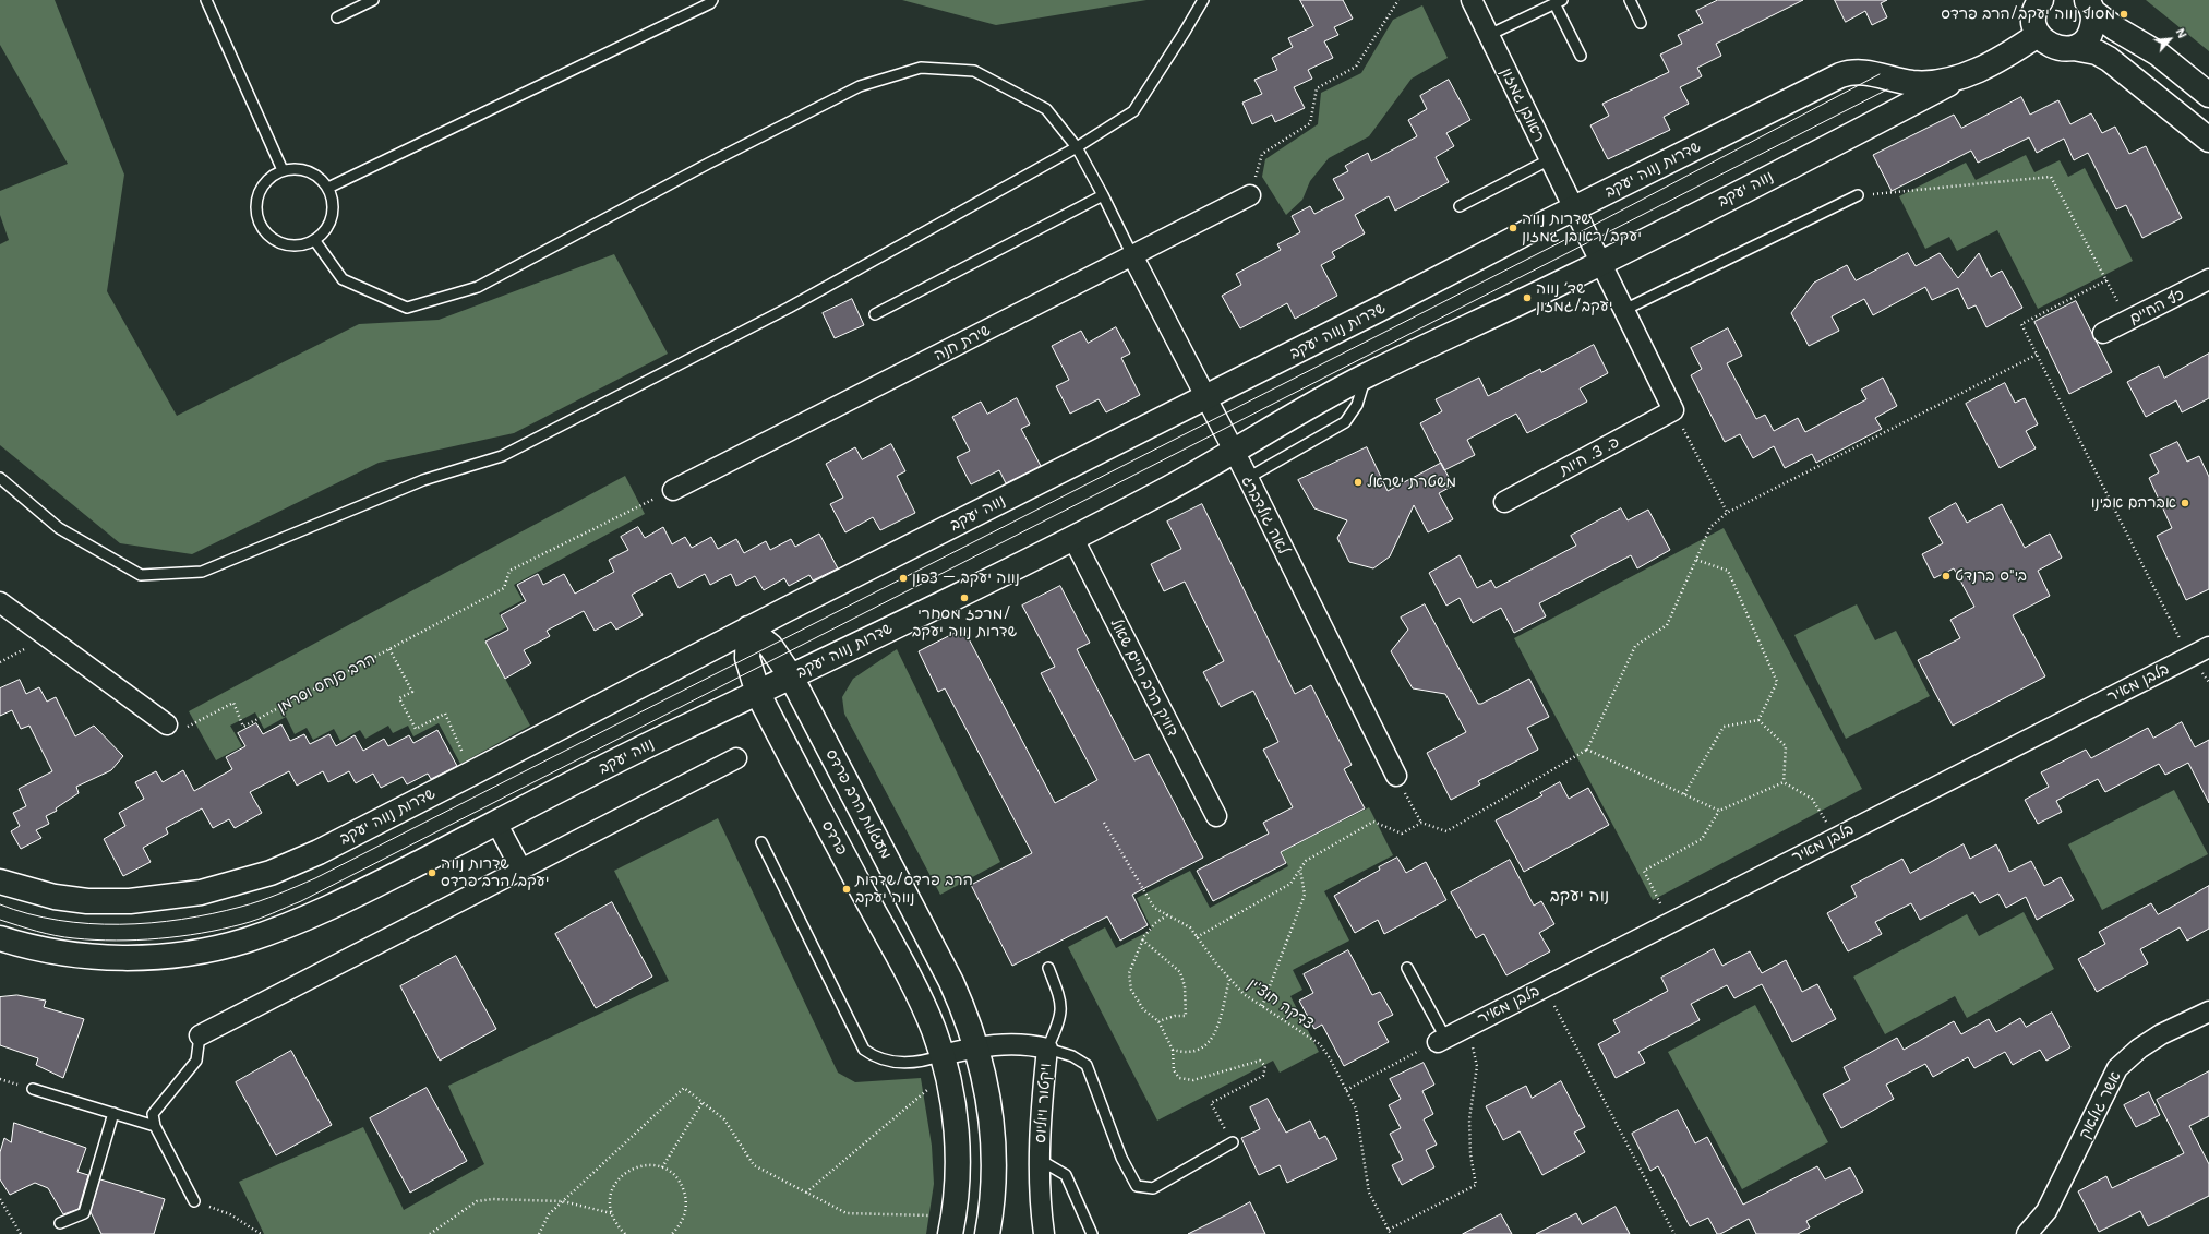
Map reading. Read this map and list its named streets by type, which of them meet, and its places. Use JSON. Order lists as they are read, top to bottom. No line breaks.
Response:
{"streets":{"street":["ראובן גמזון","שדרות נווה יעקב","נווה יעקב","כף החיים","שירת חנה","פ. צ. חיות","לאה גולדברג","דוויק הרב חיים שאול","בלבן מאיר","מעגלות הרב פרדס","פרדס","ויקטור ויוליוס","אשר גולאק"],"path":["הרב פנחס וסרמן","צדקה חוצ'ין"]},"crossings":[["ראובן גמזון","שדרות נווה יעקב"],["ראובן גמזון","נווה יעקב"],["ראובן גמזון","פ. צ. חיות"],["שדרות נווה יעקב","נווה יעקב"],["שדרות נווה יעקב","לאה גולדברג"],["שדרות נווה יעקב","דוויק הרב חיים שאול"],["שדרות נווה יעקב","מעגלות הרב פרדס"],["שדרות נווה יעקב","פרדס"],["נווה יעקב","לאה גולדברג"],["נווה יעקב","מעגלות הרב פרדס"],["נווה יעקב","פרדס"],["שירת חנה","לאה גולדברג"],["שירת חנה","הרב פנחס וסרמן"],["מעגלות הרב פרדס","ויקטור ויוליוס"],["פרדס","ויקטור ויוליוס"]],"districts":["נוה יעקב"],"places":["מסוף נווה יעקב/הרב פרדס","שדרות נווה יעקב/ראובן גמזון","שד׳ נווה יעקב/גמזון","משטרת ישראל","אברהם אבינו","בי\"ס ברנדט","נווה יעקב – צפון","מרכז מסחרי/ שדרות נווה יעקב","שדרות נווה יעקב/הרב פרדס","הרב פרדס/שדרות נווה יעקב"],"north":"top right"}
